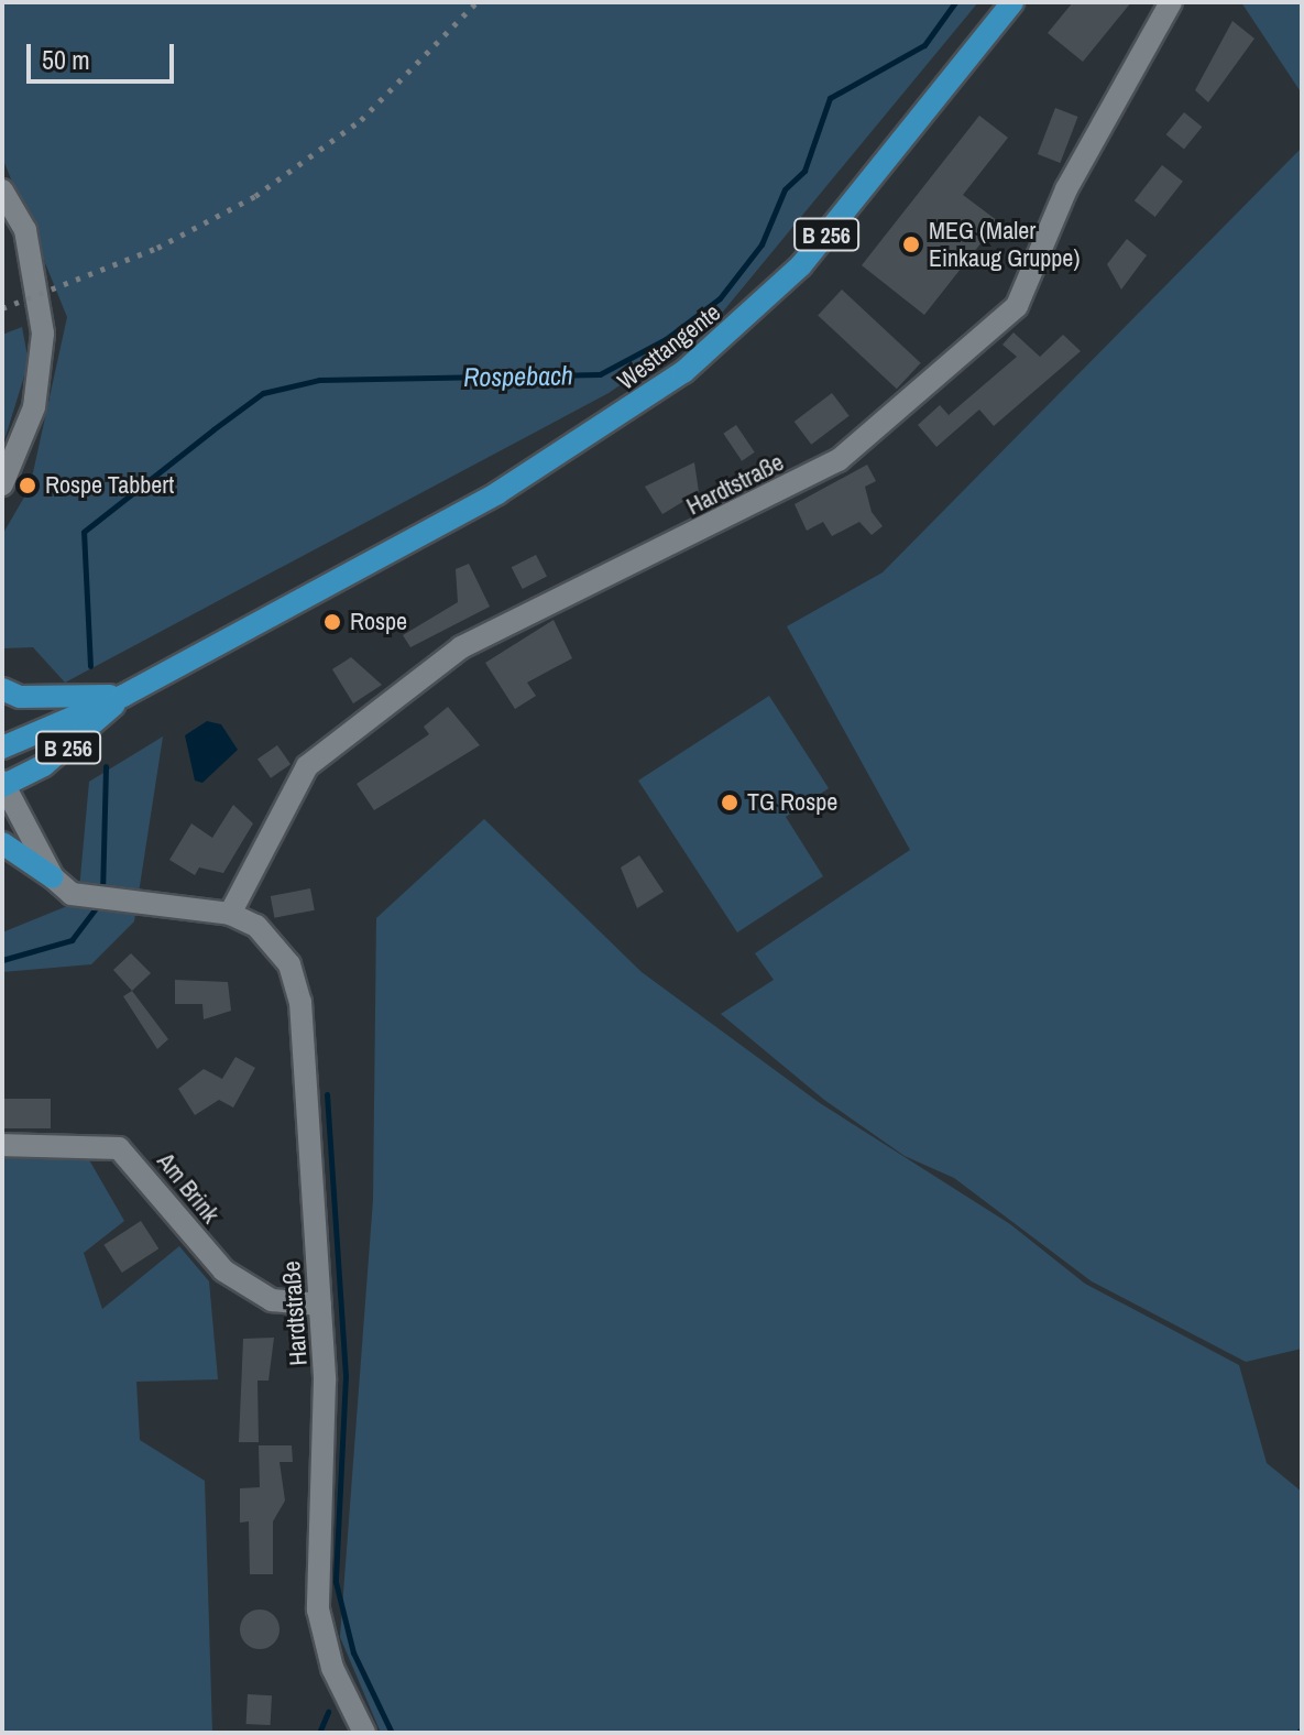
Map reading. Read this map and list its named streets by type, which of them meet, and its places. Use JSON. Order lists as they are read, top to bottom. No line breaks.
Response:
{"streets":{"main road":["B 256","Westtangente"],"street":["Hardtstraße","Am Brink"]},"crossings":[["B 256","Westtangente"],["Westtangente","Hardtstraße"],["Hardtstraße","Am Brink"]],"water":["Rospebach"],"places":["MEG (Maler Einkaug Gruppe)","Rospe Tabbert","Rospe","TG Rospe"],"scale_bar":"50 m"}
